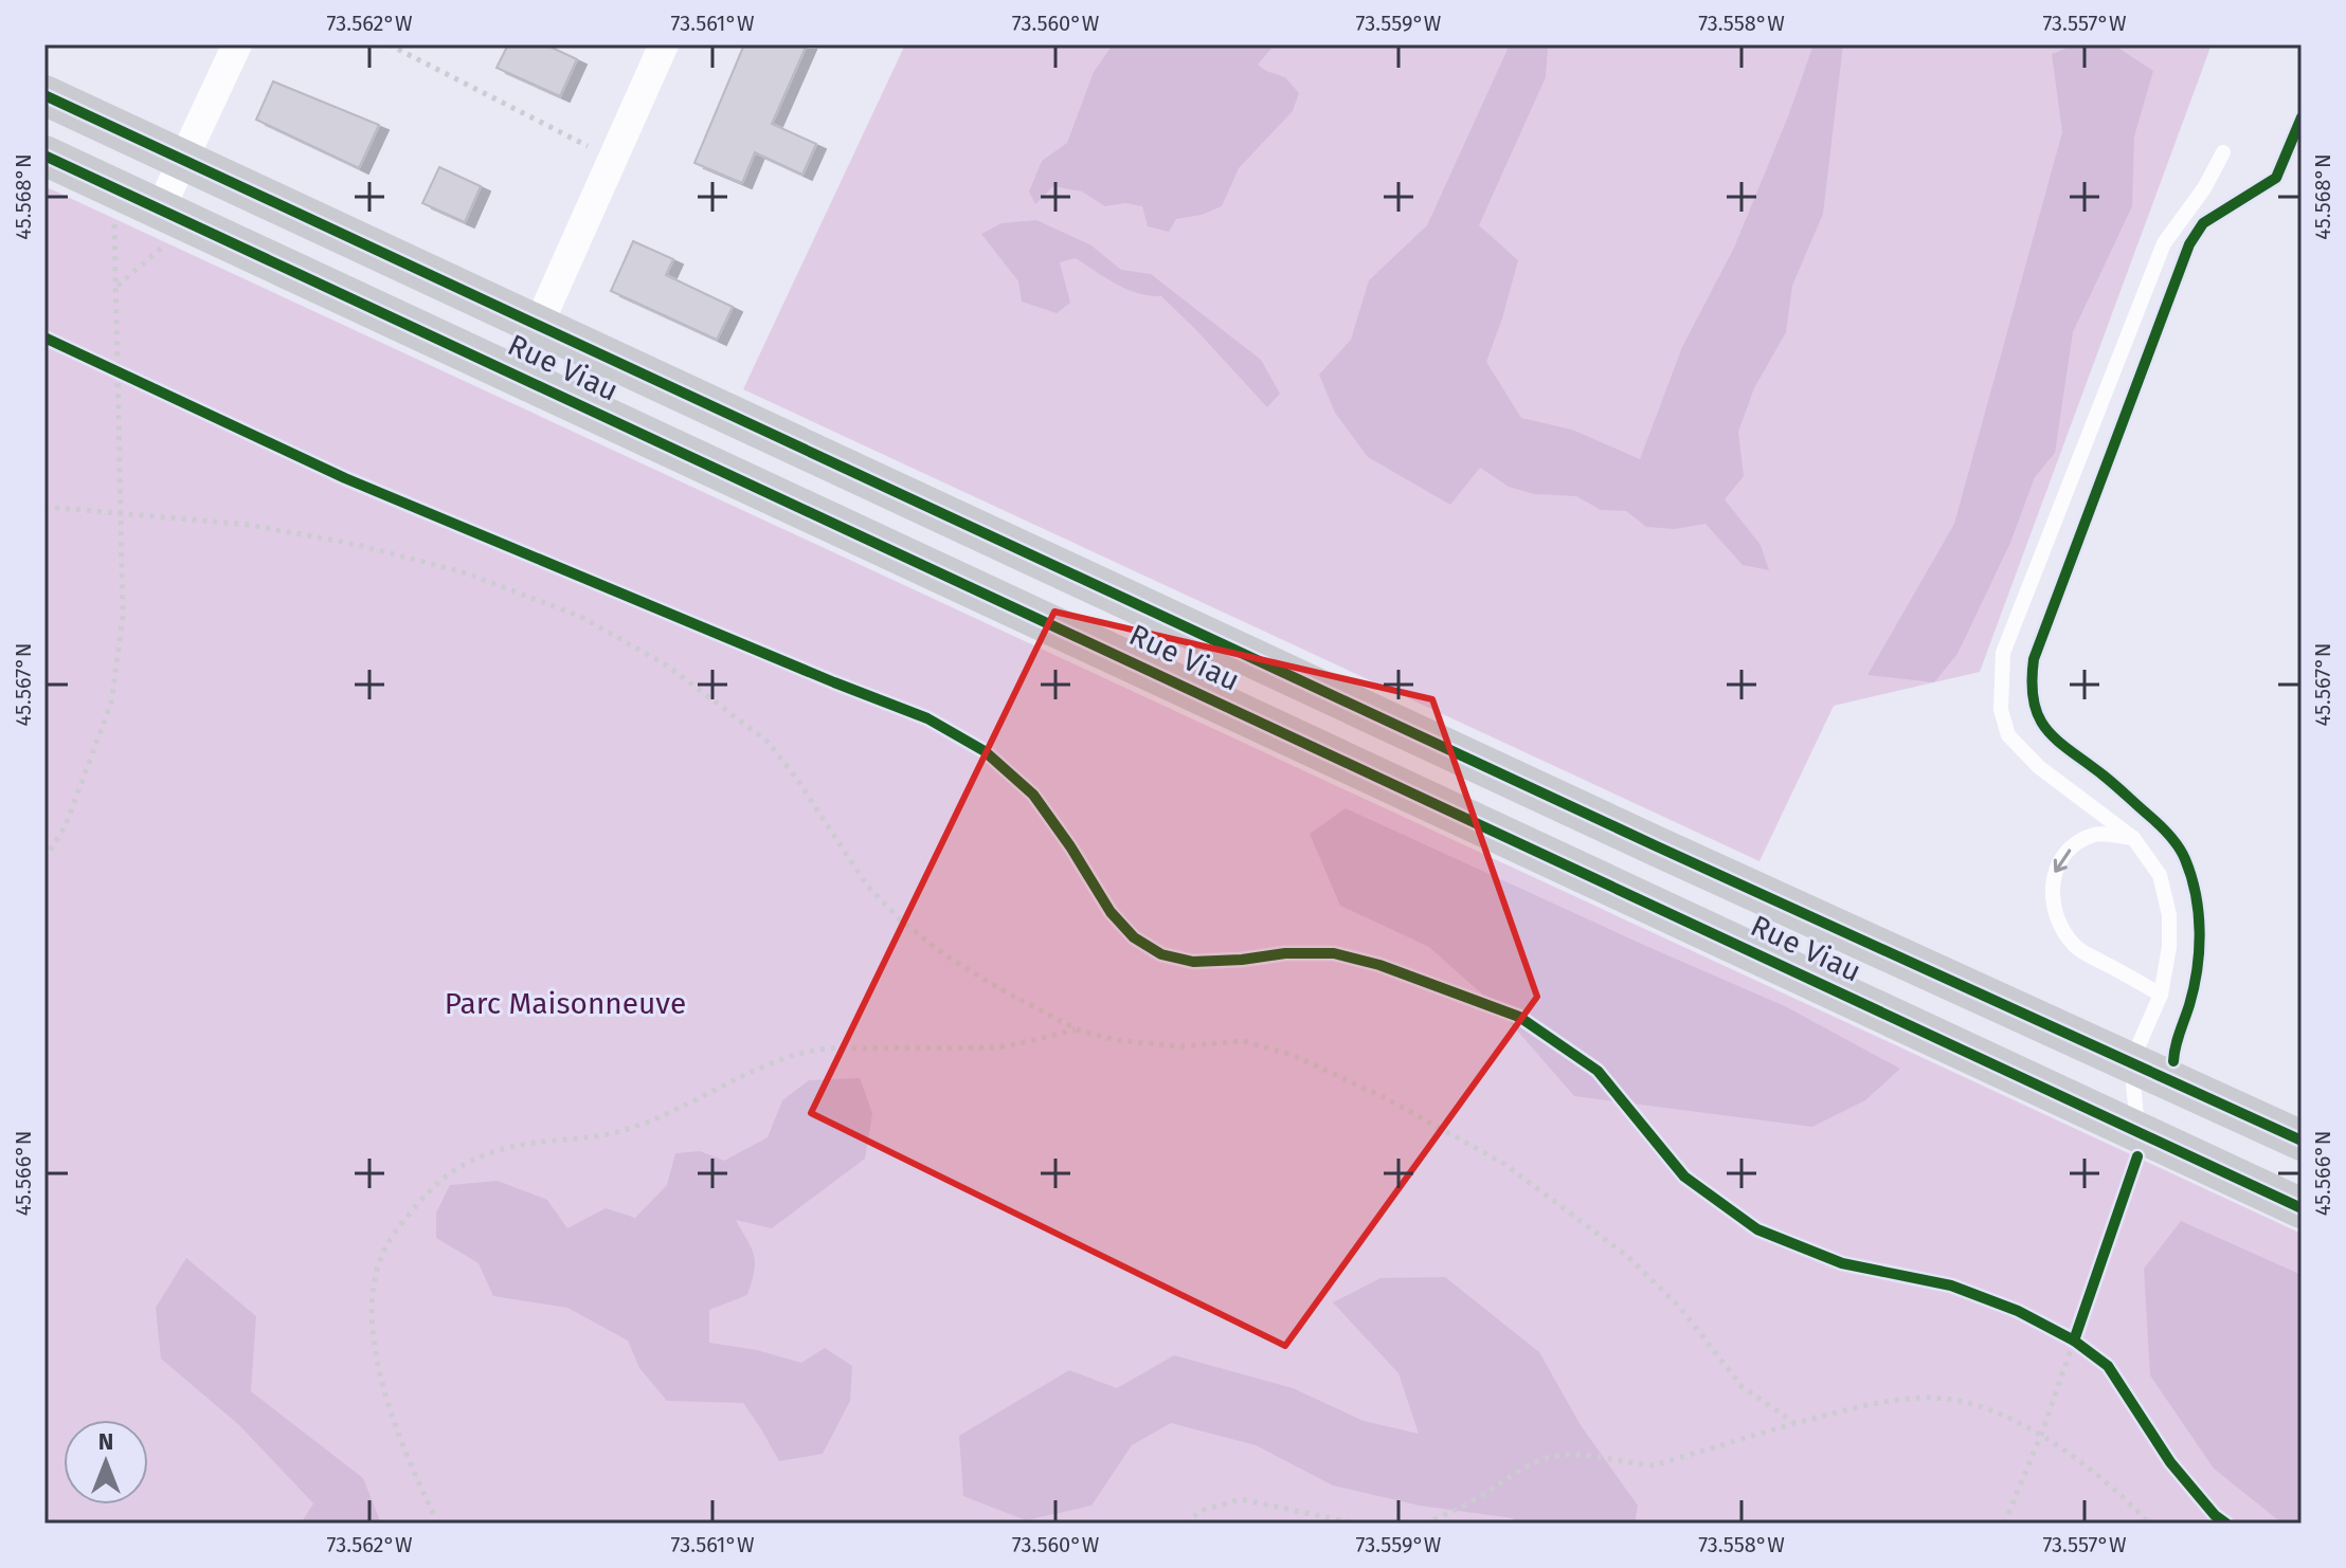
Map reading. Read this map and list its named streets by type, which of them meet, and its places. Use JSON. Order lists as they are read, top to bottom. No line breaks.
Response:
{"streets":{"main road":["Rue Viau"]},"parks":["Parc Maisonneuve"],"north":"top","coordinates":["73.562°W","73.561°W","73.560°W","73.559°W","73.558°W","73.557°W","45.568°N","45.567°N","45.566°N"]}
